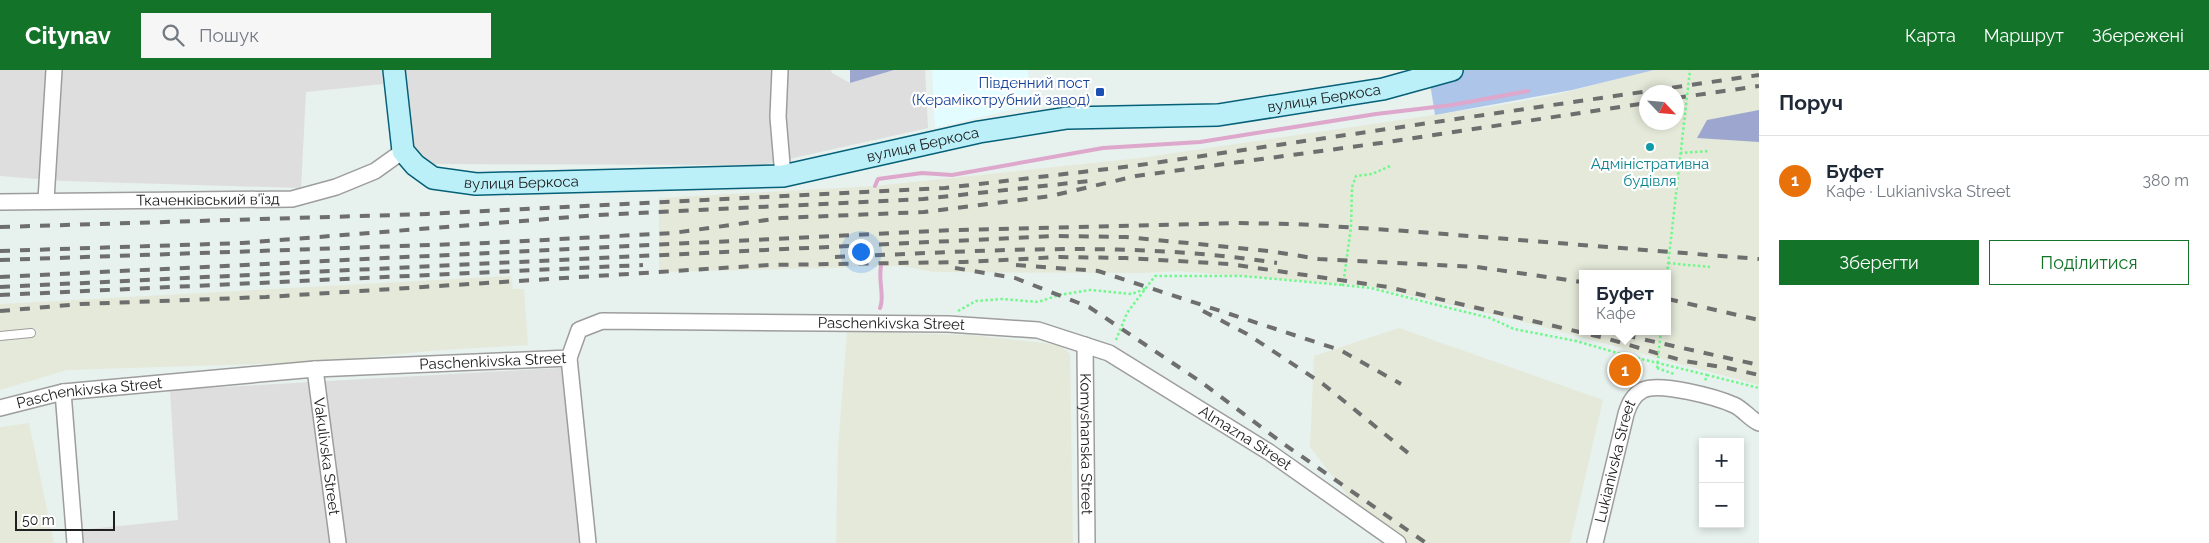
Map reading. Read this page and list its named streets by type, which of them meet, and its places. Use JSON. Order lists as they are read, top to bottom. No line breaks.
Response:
{"streets":{"street":["вулиця Беркоса","Ткаченківський в'їзд","Paschenkivska Street","Almazna Street","Komyshanska Street","Vakulivska Street","Lukianivska Street"]},"crossings":[["вулиця Беркоса","Ткаченківський в'їзд"],["Paschenkivska Street","Almazna Street"],["Paschenkivska Street","Komyshanska Street"],["Paschenkivska Street","Vakulivska Street"],["Almazna Street","Komyshanska Street"]],"places":{"transit":["Південний пост (Керамікотрубний завод)"],"other":["Адміністративна будівля"]},"scale_bar":"50 m","north":"bottom right","page":{"header":"Citynav","search":"Пошук","nav":["Карта","Маршрут","Збережені"],"heading":"Поруч","list":[{"mark":"1","name":"Буфет","note":"Кафе · Lukianivska Street","value":"380 m"}],"buttons":["Зберегти","Поділитися"],"popup":["Буфет","Кафе"],"pins":"1","map_buttons":["+","−"],"scale":"50 m"}}
